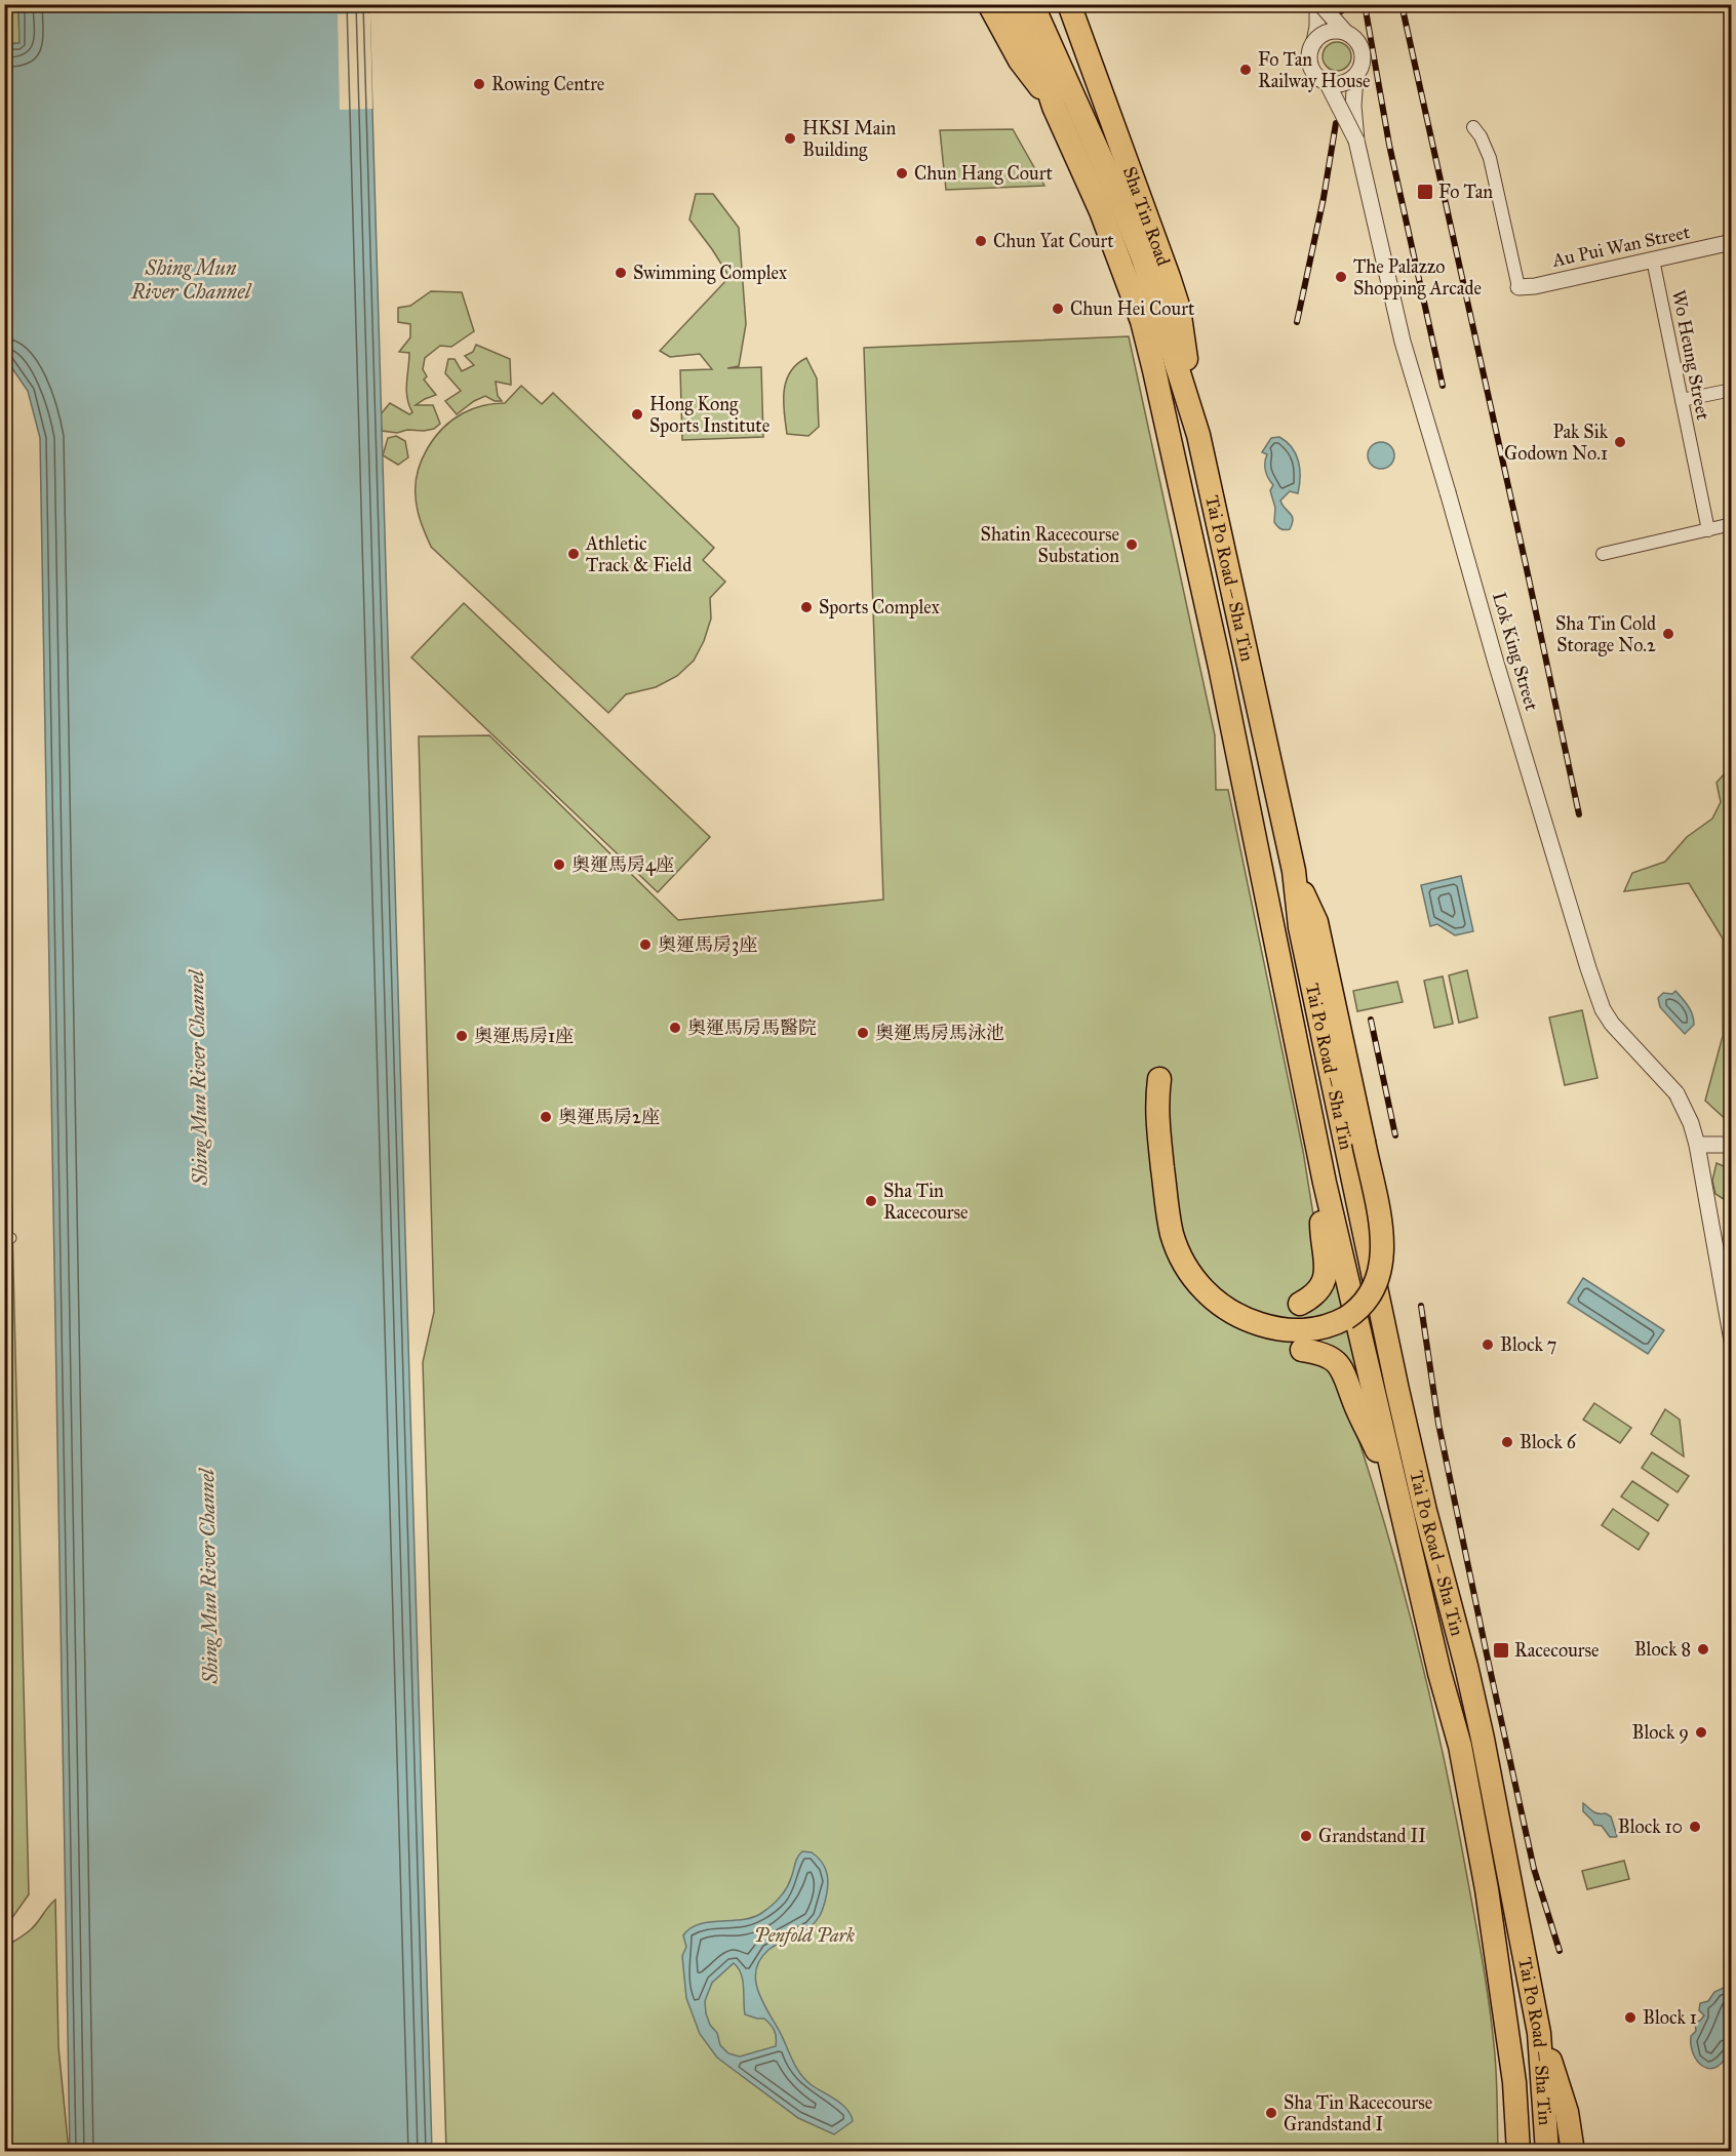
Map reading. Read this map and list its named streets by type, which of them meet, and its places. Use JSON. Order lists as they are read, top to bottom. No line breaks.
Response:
{"streets":{"highway":["Sha Tin Road","Tai Po Road – Sha Tin"],"street":["Au Pui Wan Street","Wo Heung Street","Lok King Street"]},"crossings":[["Sha Tin Road","Tai Po Road – Sha Tin"],["Au Pui Wan Street","Wo Heung Street"]],"water":["Shing Mun River Channel"],"parks":["Penfold Park"],"places":{"other":["Fo Tan Railway House","Rowing Centre","HKSI Main Building","Chun Hang Court","Chun Yat Court","Swimming Complex","The Palazzo Shopping Arcade","Chun Hei Court","Hong Kong Sports Institute","Pak Sik Godown No.1","Shatin Racecourse Substation","Athletic Track & Field","Sports Complex","Sha Tin Cold Storage No.2","奧運馬房4座","奧運馬房3座","奧運馬房馬醫院","奧運馬房馬泳池","奧運馬房1座","奧運馬房2座","Sha Tin Racecourse","Block 7","Block 6","Block 8","Block 9","Block 10","Grandstand II","Block 1","Sha Tin Racecourse Grandstand I"],"transit":["Fo Tan","Racecourse"]}}
